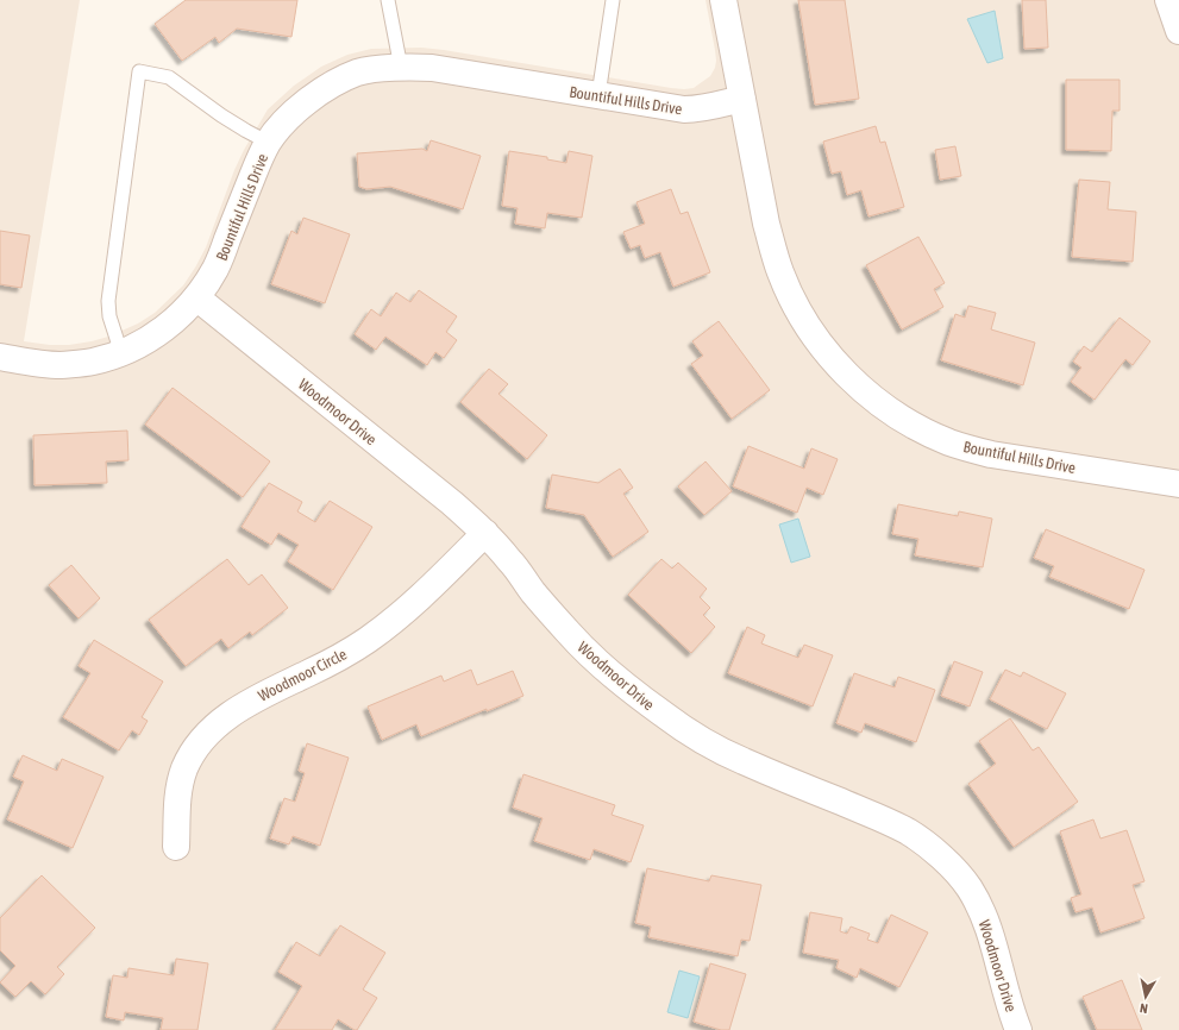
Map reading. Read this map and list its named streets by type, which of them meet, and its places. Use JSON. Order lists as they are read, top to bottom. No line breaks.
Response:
{"streets":{"street":["Bountiful Hills Drive","Woodmoor Drive","Woodmoor Circle"]},"crossings":[["Bountiful Hills Drive","Woodmoor Drive"],["Woodmoor Drive","Woodmoor Circle"]],"north":"bottom"}
